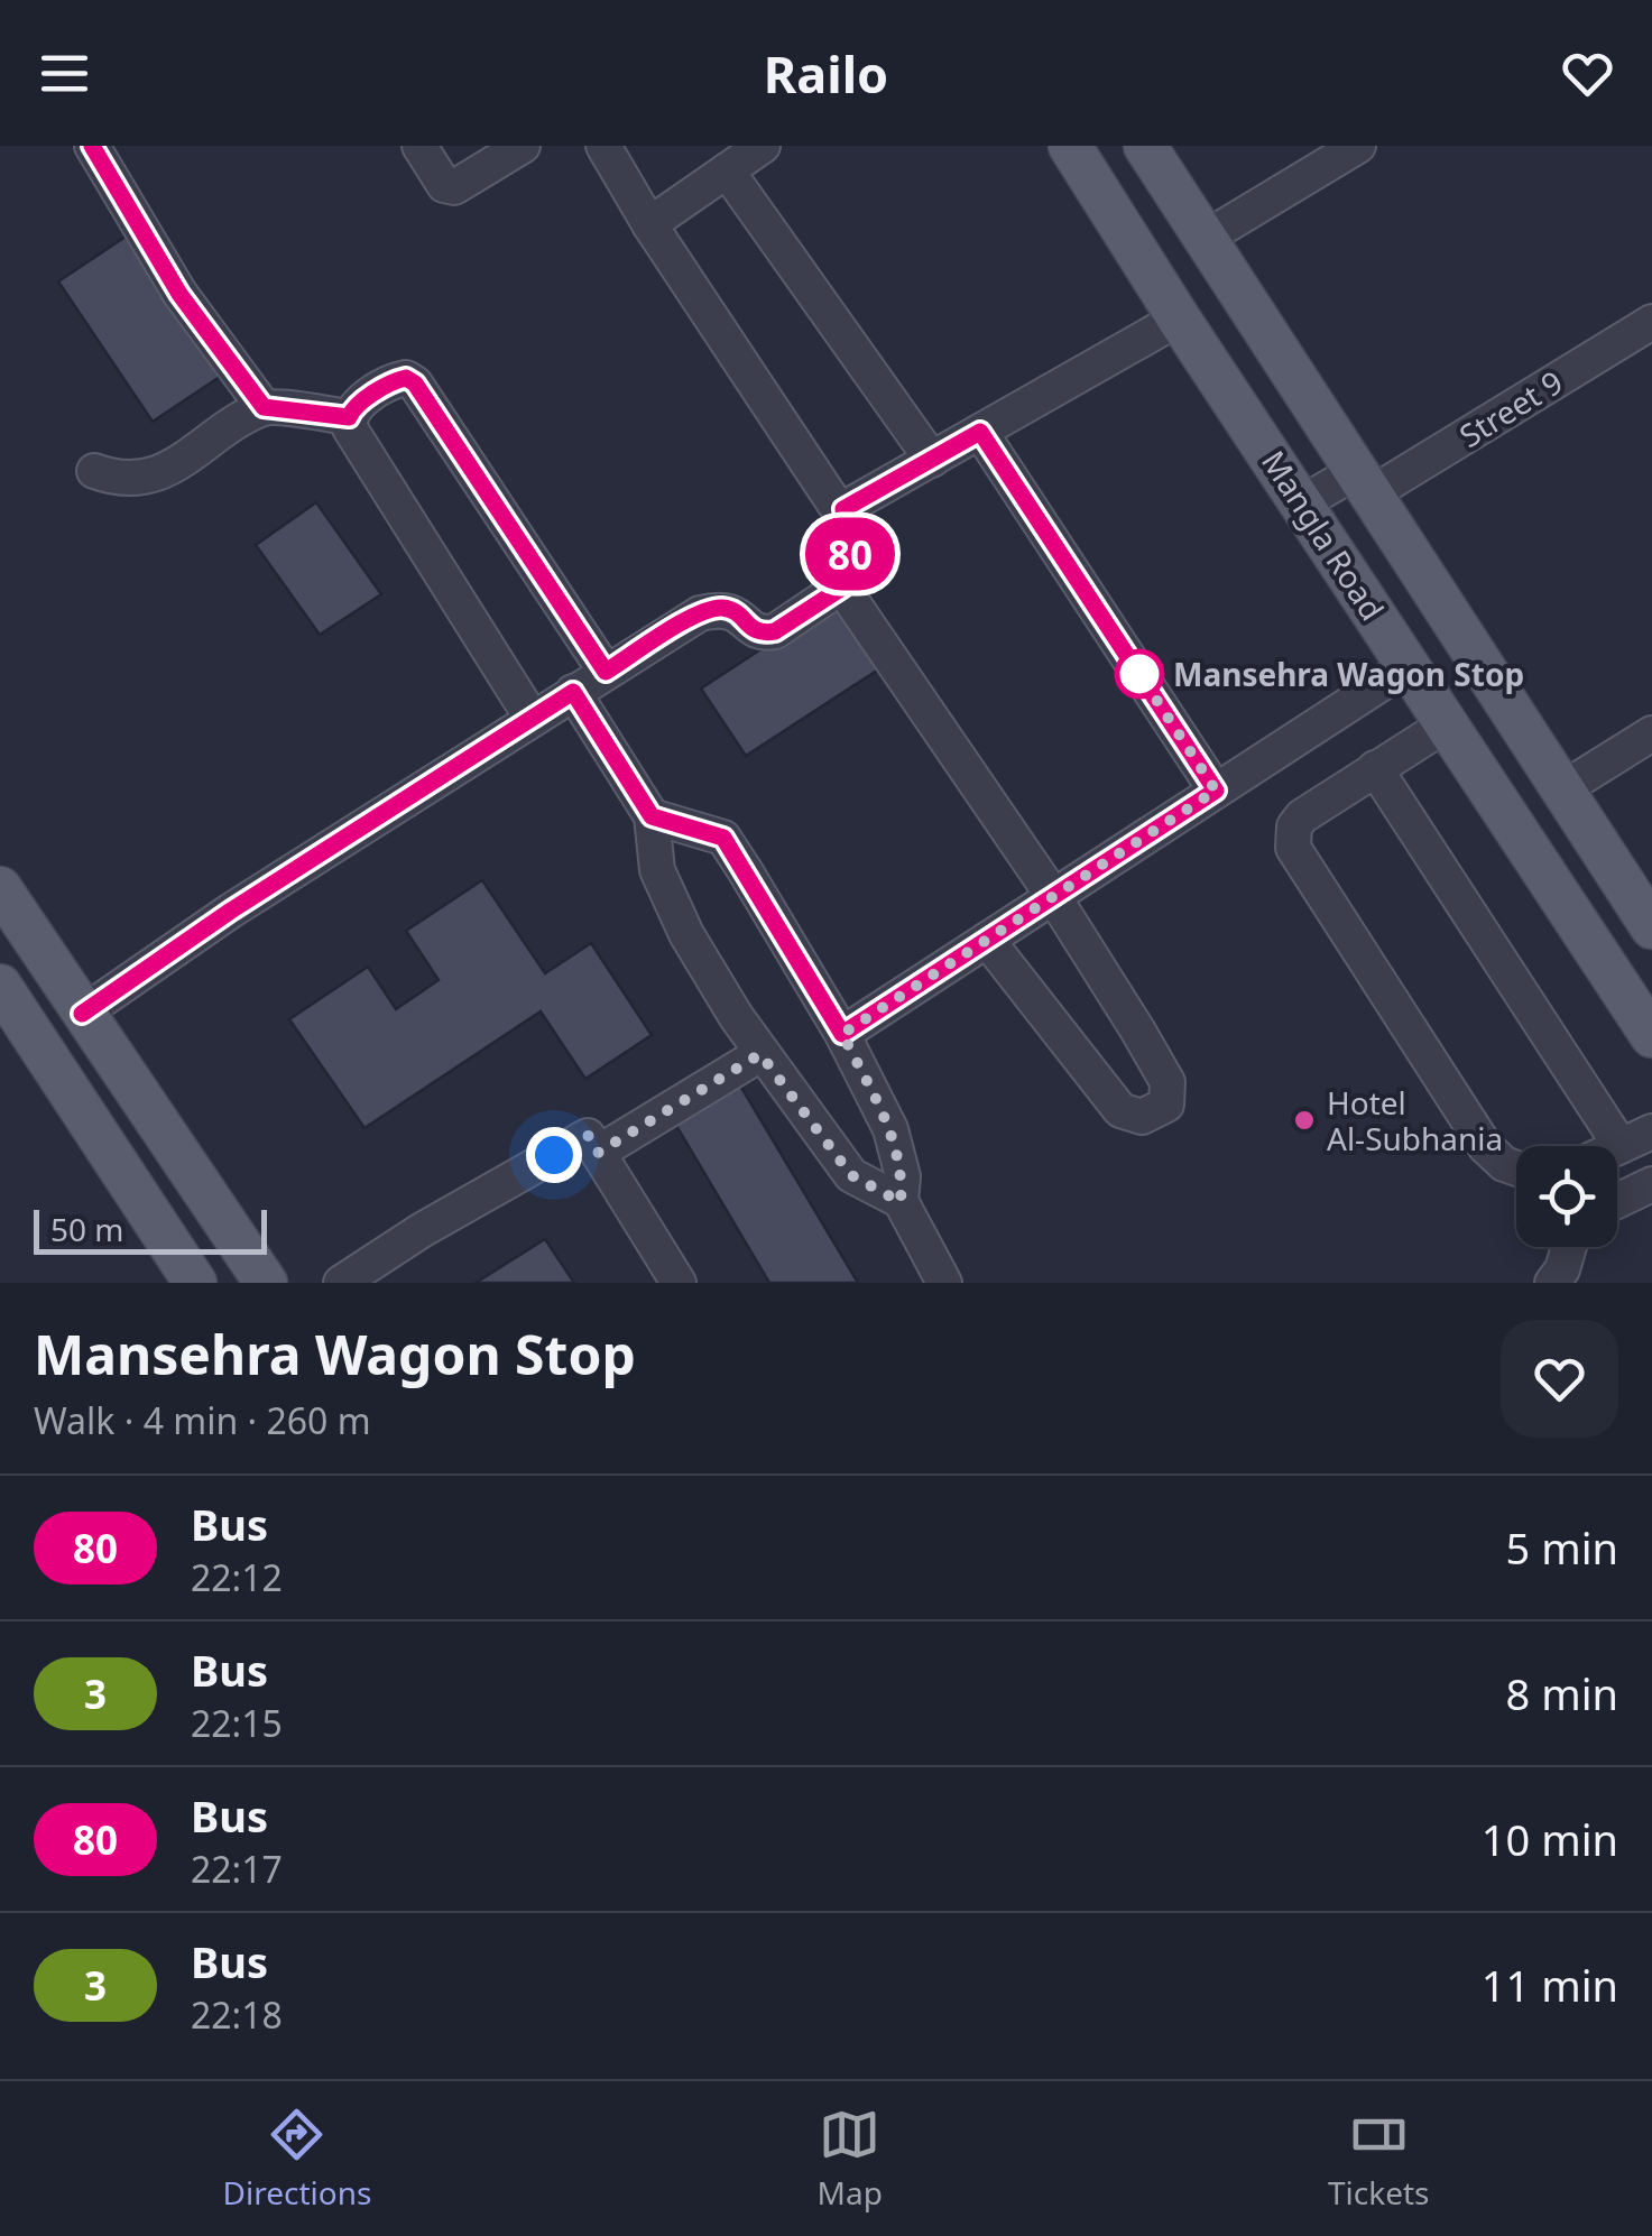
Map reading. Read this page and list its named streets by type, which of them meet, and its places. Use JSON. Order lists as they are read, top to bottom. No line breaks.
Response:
{"streets":{"main road":["Mangla Road"],"street":["Street 9"]},"crossings":[["Street 9","Mangla Road"]],"places":["Mansehra Wagon Stop","Hotel Al-Subhania"],"lines":["bus line 80"],"scale_bar":"50 m","page":{"header":"Railo","on_map":"80","scale":"50 m","heading":["Mansehra Wagon Stop","Walk · 4 min · 260 m"],"list":[{"mark":"80","name":"Bus","note":"22:12","value":"5 min"},{"mark":"3","name":"Bus","note":"22:15","value":"8 min"},{"mark":"80","name":"Bus","note":"22:17","value":"10 min"},{"mark":"3","name":"Bus","note":"22:18","value":"11 min"}],"tabs":["Directions","Map","Tickets"]}}
